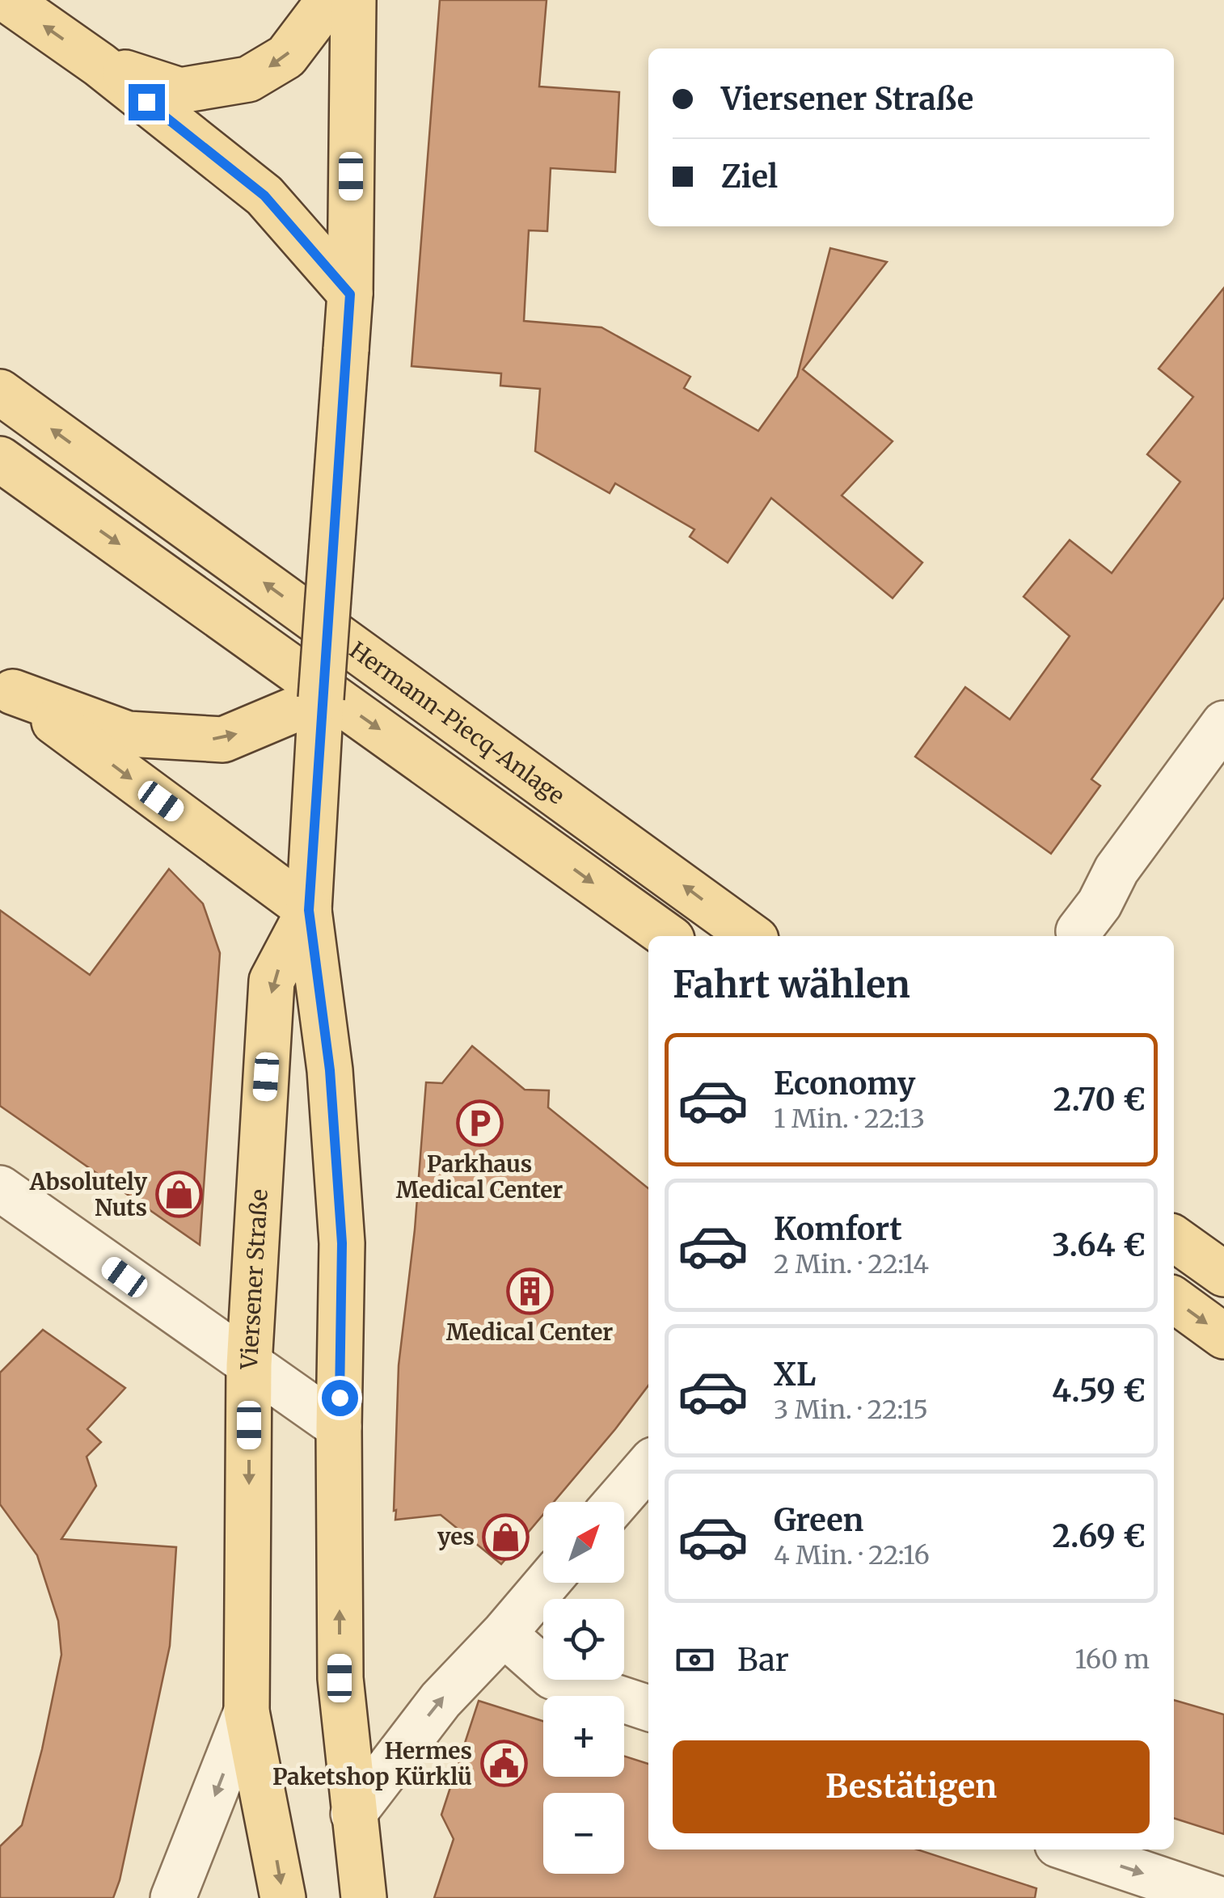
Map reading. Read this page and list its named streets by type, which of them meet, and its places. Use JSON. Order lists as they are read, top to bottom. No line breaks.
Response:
{"streets":{"main road":["Hermann-Piecq-Anlage","Viersener Straße"]},"places":{"parking":["Parkhaus Medical Center"],"shop":["Absolutely Nuts","yes"],"building":["Medical Center"],"public building":["Hermes Paketshop Kürklü"]},"north":"top right","page":{"banner":["Viersener Straße","Ziel"],"heading":"Fahrt wählen","list":[{"name":"Economy","note":"1 Min. · 22:13","value":"2.70 €"},{"name":"Komfort","note":"2 Min. · 22:14","value":"3.64 €"},{"name":"XL","note":"3 Min. · 22:15","value":"4.59 €"},{"name":"Green","note":"4 Min. · 22:16","value":"2.69 €"}],"map_buttons":["+","−"],"pay":["Bar","160 m"],"buttons":"Bestätigen"}}
